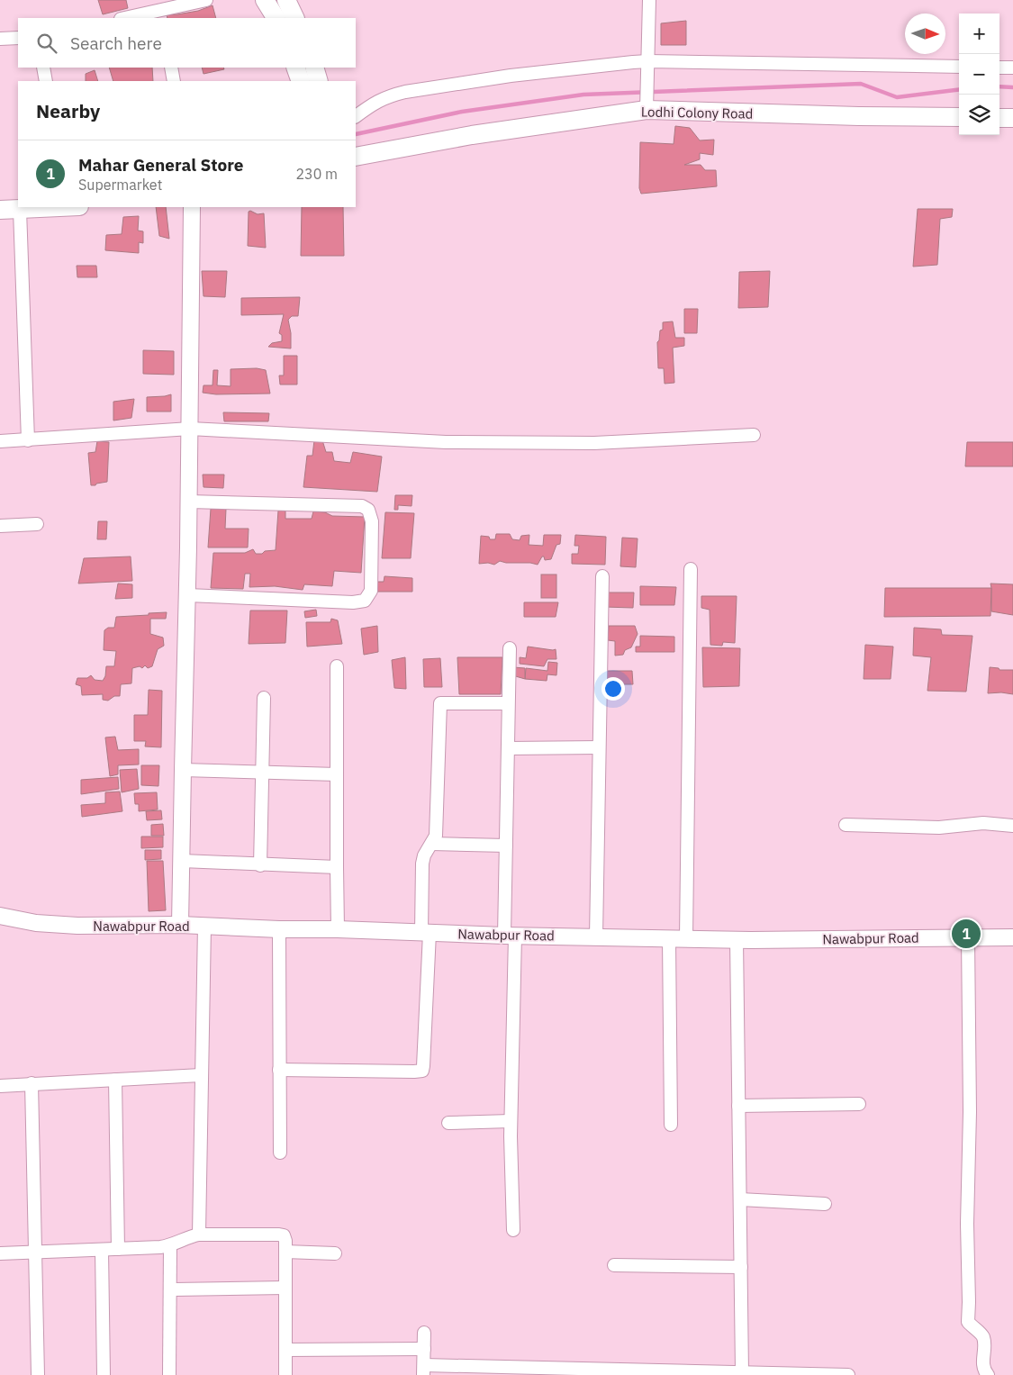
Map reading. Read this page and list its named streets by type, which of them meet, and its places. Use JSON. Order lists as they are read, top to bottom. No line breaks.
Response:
{"streets":{"main road":["Lodhi Colony Road"],"street":["Nawabpur Road"]},"north":"right","page":{"map_buttons":["+","−"],"search":"Search here","heading":"Nearby","list":[{"mark":"1","name":"Mahar General Store","note":"Supermarket","value":"230 m"}],"pins":"1"}}
